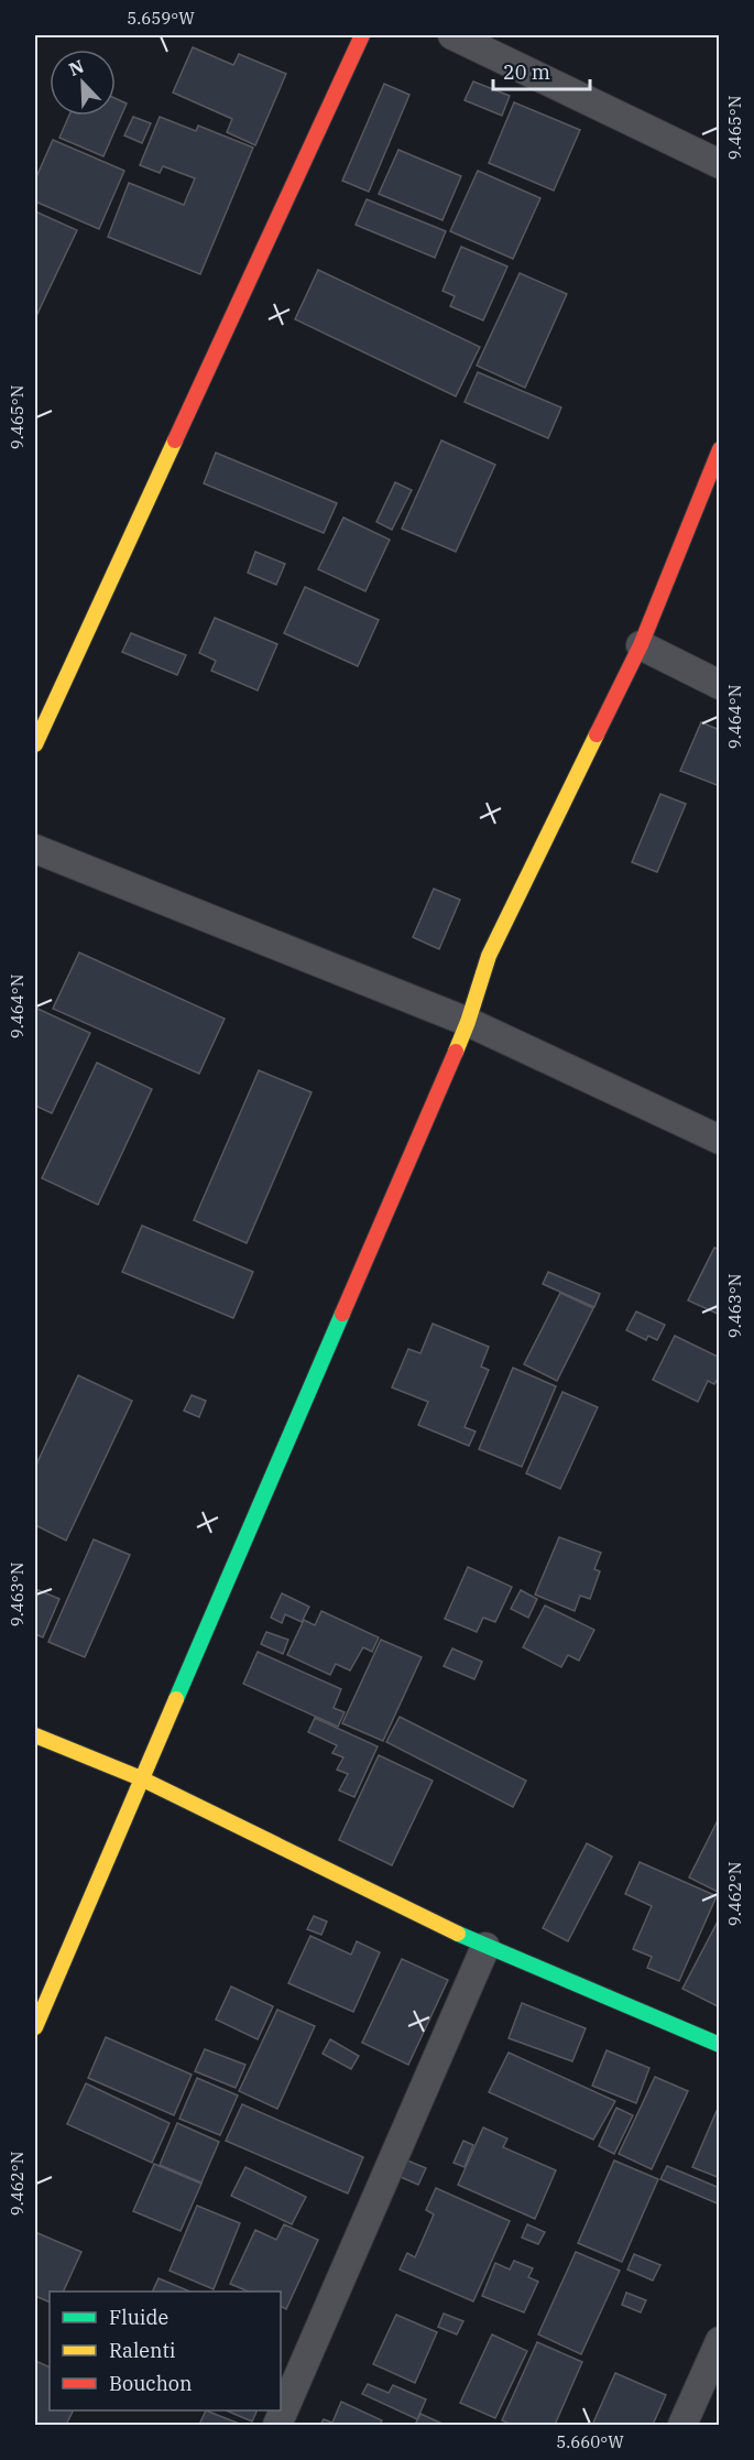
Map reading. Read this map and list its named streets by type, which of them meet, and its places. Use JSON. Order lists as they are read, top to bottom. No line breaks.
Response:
{"legend":["Fluide","Ralenti","Bouchon"],"scale_bar":"20 m","north":"top left","coordinates":["5.659°W","9.465°N","9.464°N","9.463°N","9.462°N","5.660°W"]}
